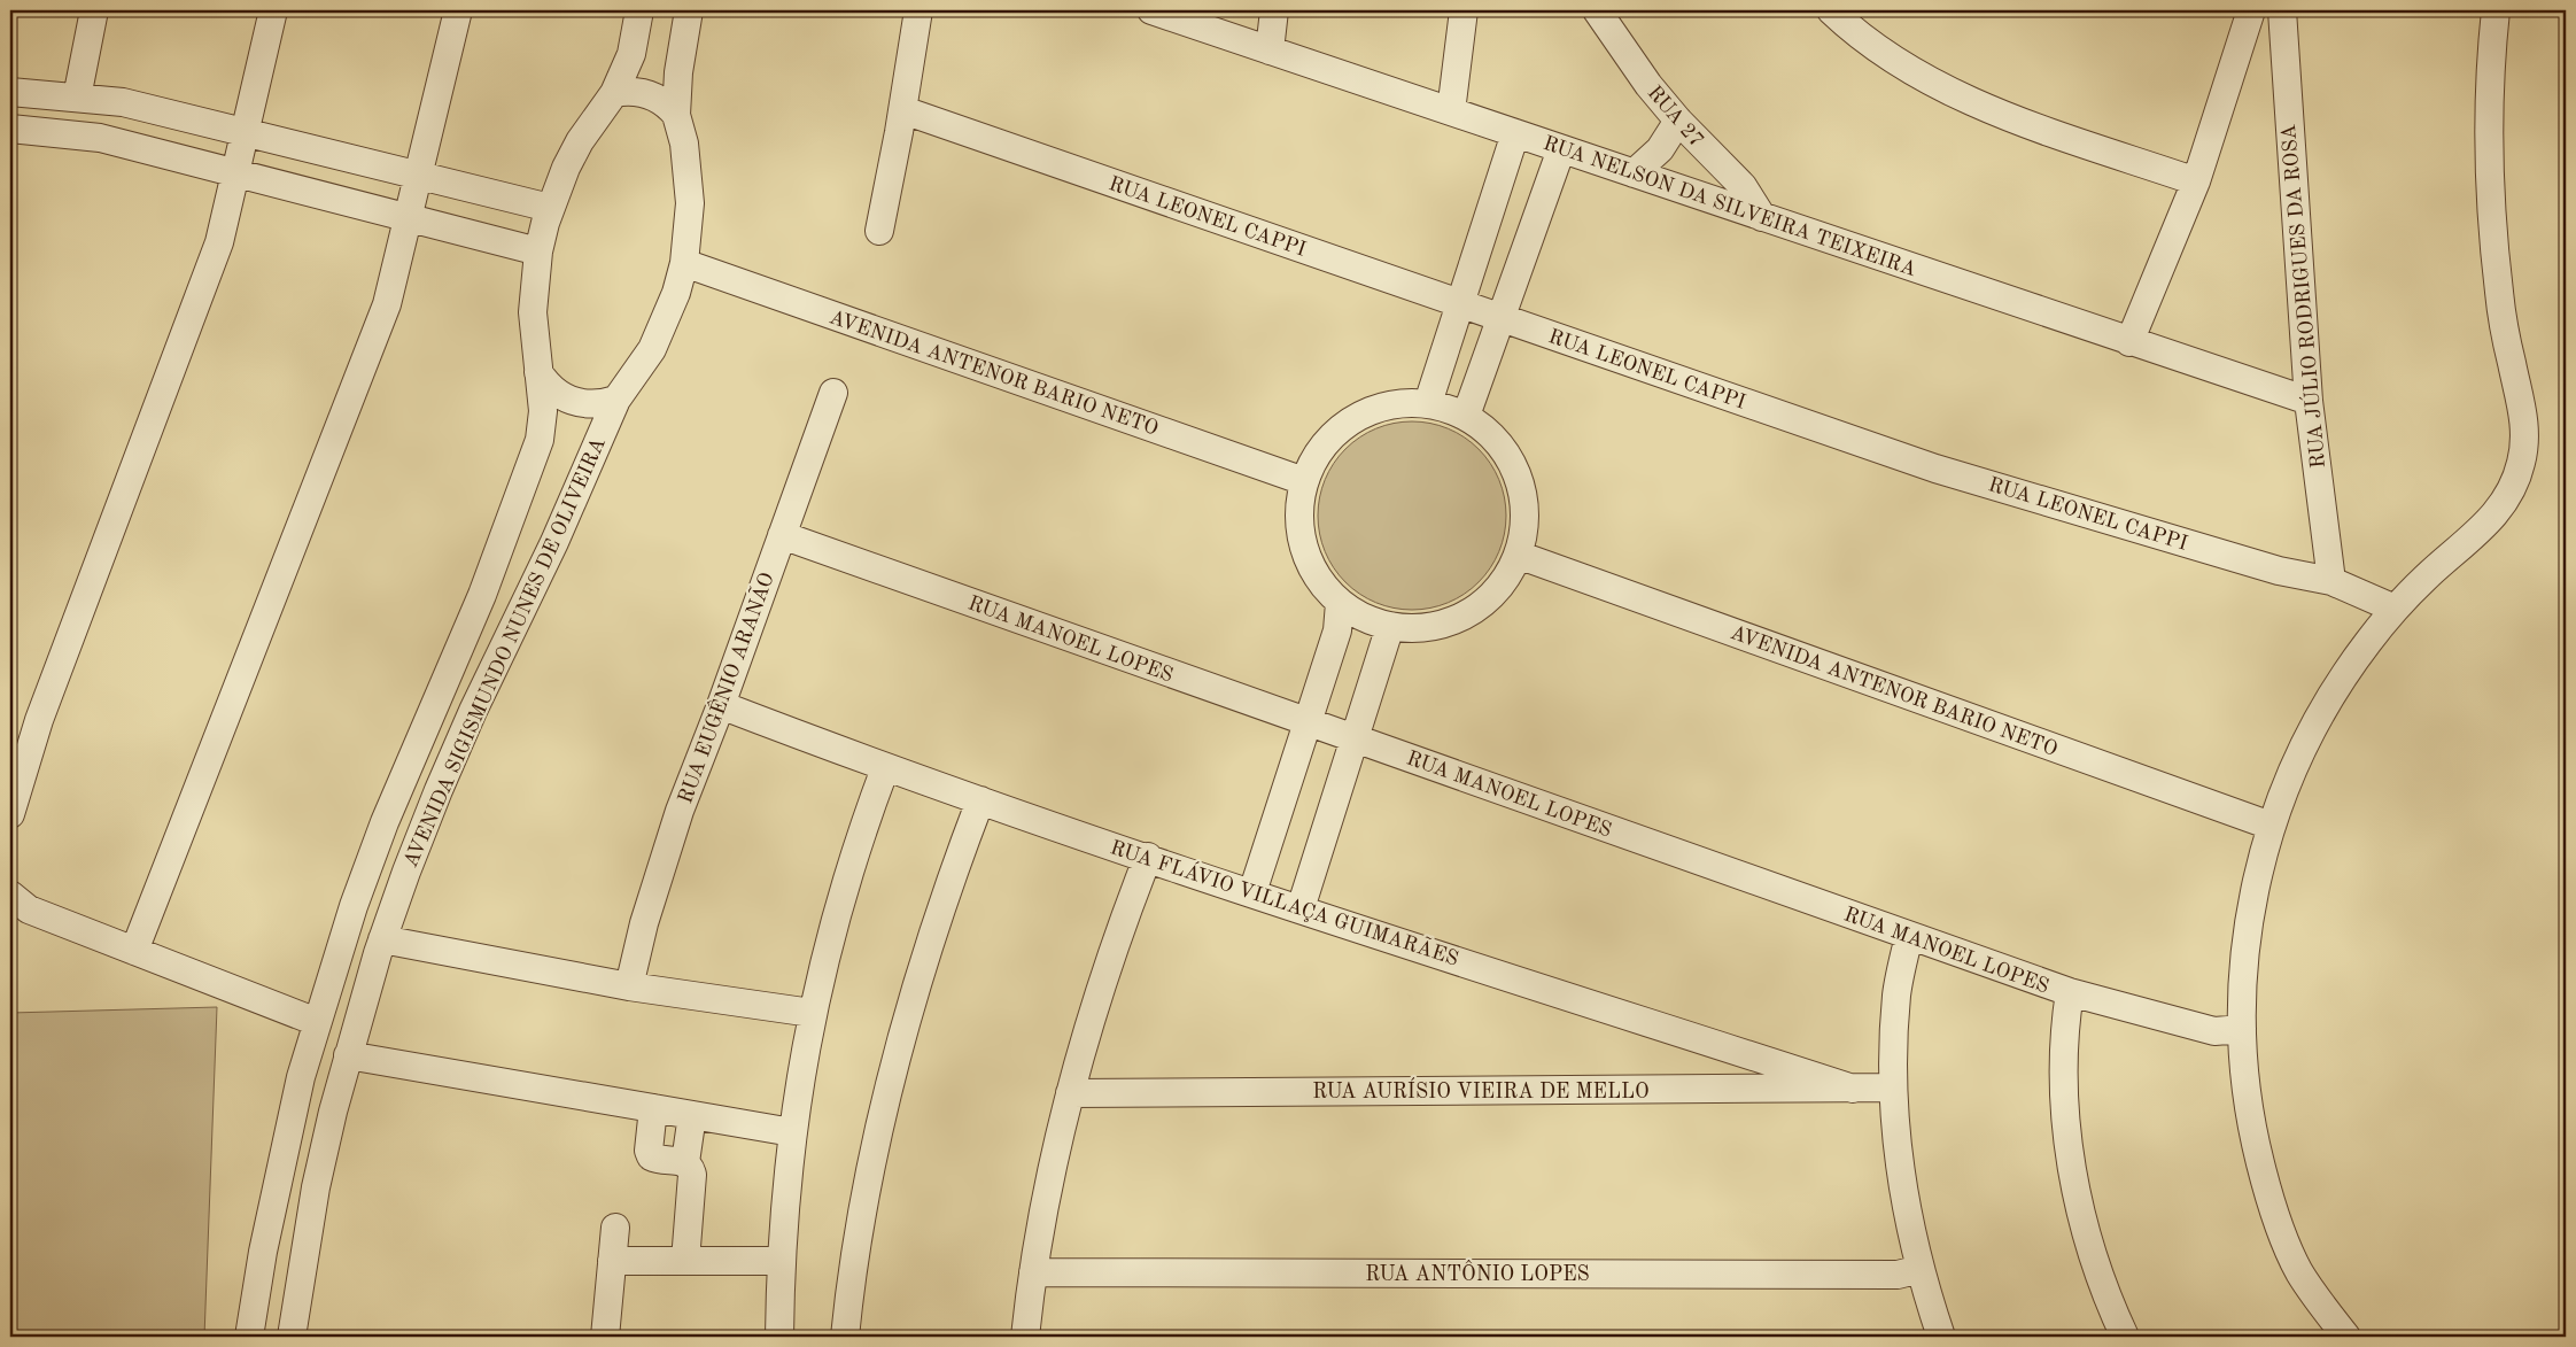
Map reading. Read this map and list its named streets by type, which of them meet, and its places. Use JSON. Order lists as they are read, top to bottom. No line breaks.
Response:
{"streets":{"street":["RUA 27","RUA NELSON DA SILVEIRA TEIXEIRA","RUA LEONEL CAPPI","RUA JÚLIO RODRIGUES DA ROSA","AVENIDA ANTENOR BARIO NETO","RUA MANOEL LOPES","AVENIDA SIGISMUNDO NUNES DE OLIVEIRA","RUA EUGÊNIO ARANÃO","RUA FLÁVIO VILLAÇA GUIMARÃES","RUA AURÍSIO VIEIRA DE MELLO","RUA ANTÔNIO LOPES"]},"crossings":[["RUA 27","RUA NELSON DA SILVEIRA TEIXEIRA"],["RUA NELSON DA SILVEIRA TEIXEIRA","RUA JÚLIO RODRIGUES DA ROSA"],["RUA LEONEL CAPPI","RUA JÚLIO RODRIGUES DA ROSA"],["AVENIDA ANTENOR BARIO NETO","AVENIDA SIGISMUNDO NUNES DE OLIVEIRA"],["RUA MANOEL LOPES","RUA EUGÊNIO ARANÃO"],["RUA EUGÊNIO ARANÃO","RUA FLÁVIO VILLAÇA GUIMARÃES"],["RUA FLÁVIO VILLAÇA GUIMARÃES","RUA AURÍSIO VIEIRA DE MELLO"]]}
